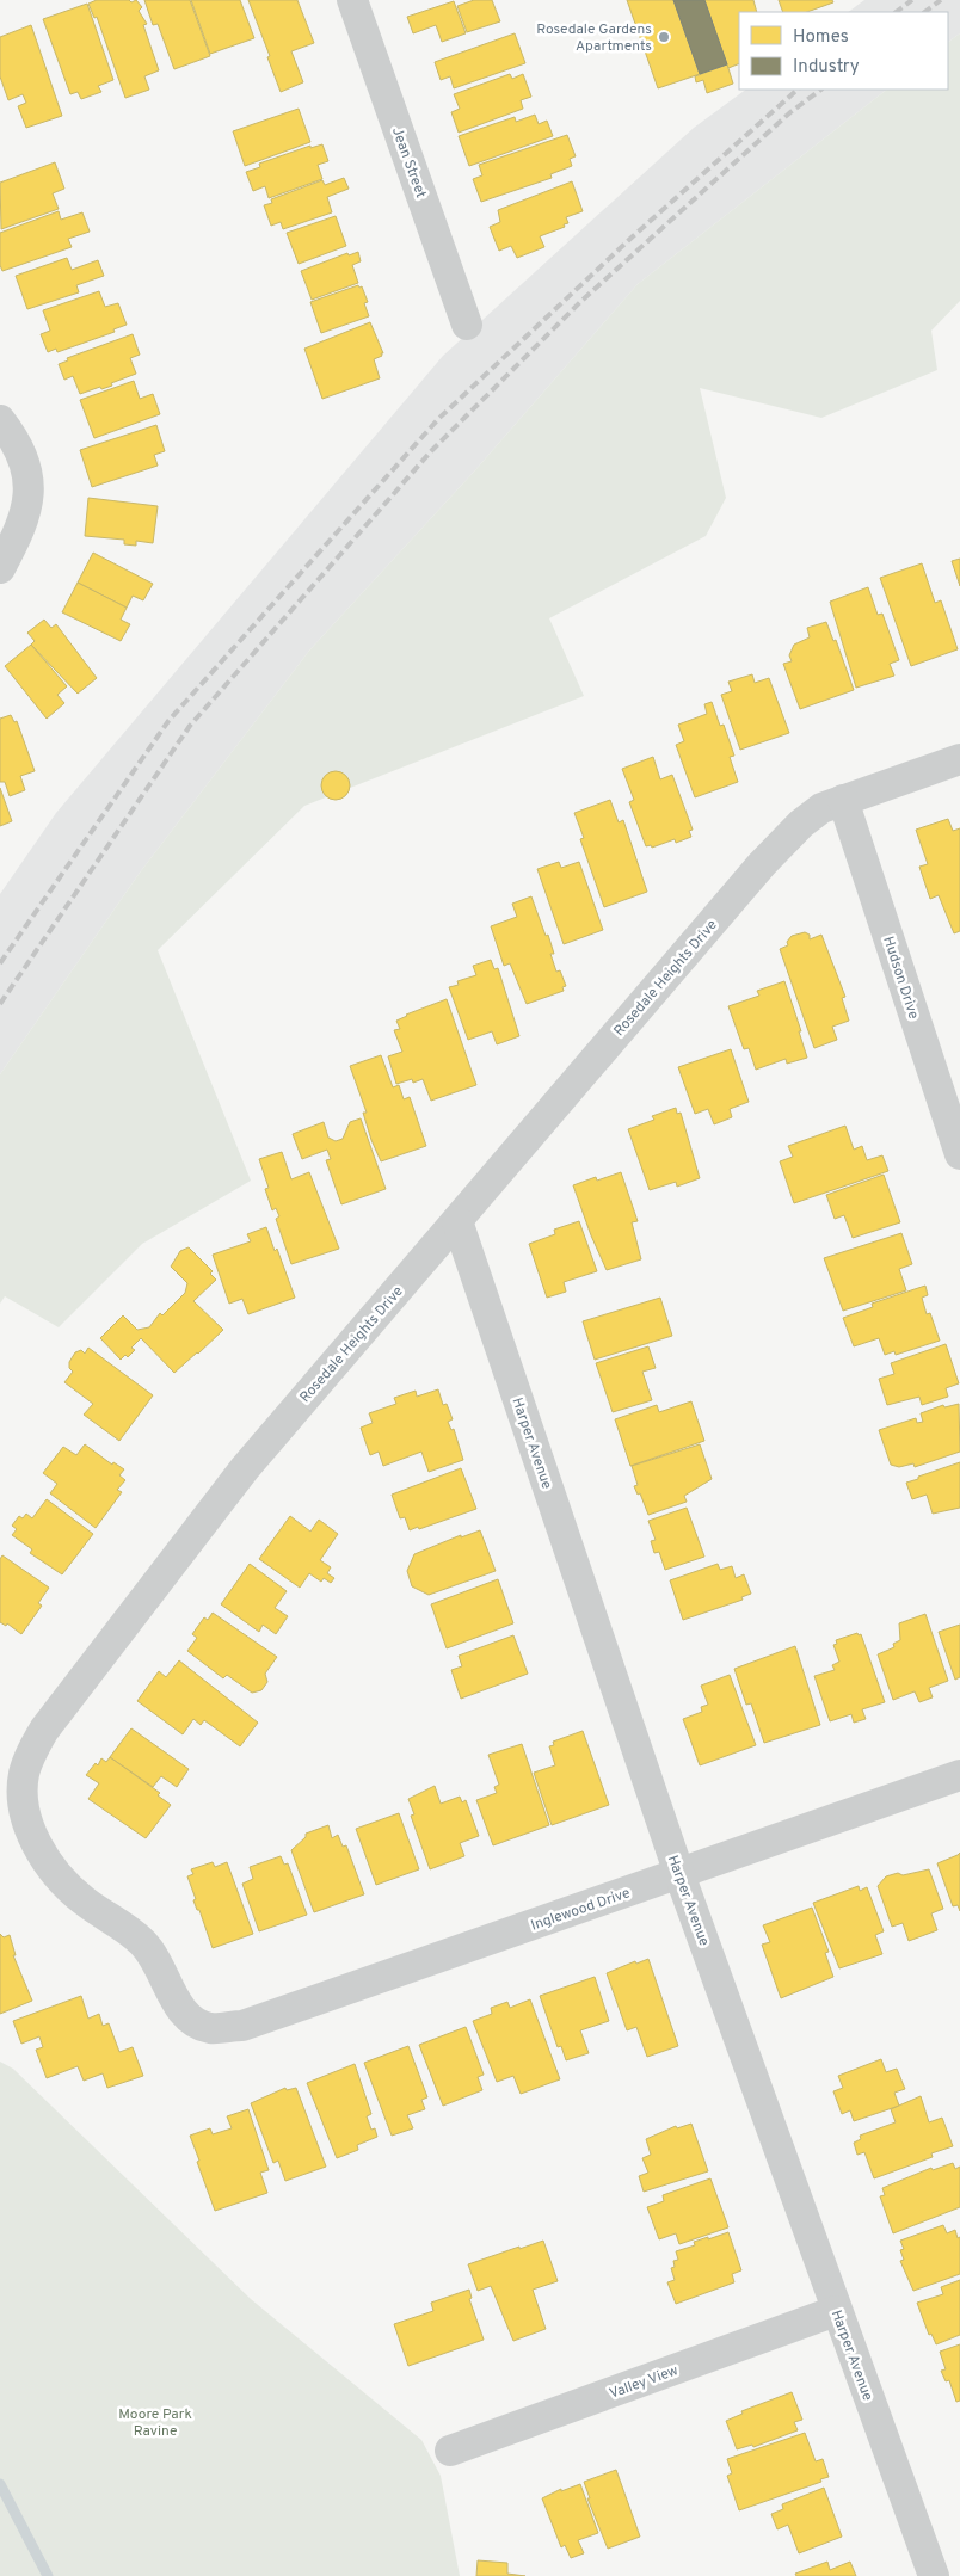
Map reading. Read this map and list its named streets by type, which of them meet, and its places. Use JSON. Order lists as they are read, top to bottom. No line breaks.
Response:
{"streets":{"street":["Jean Street","Rosedale Heights Drive","Hudson Drive","Harper Avenue","Inglewood Drive","Valley View"]},"crossings":[["Rosedale Heights Drive","Hudson Drive"],["Rosedale Heights Drive","Harper Avenue"],["Rosedale Heights Drive","Inglewood Drive"],["Harper Avenue","Inglewood Drive"],["Harper Avenue","Valley View"]],"parks":["Moore Park Ravine"],"places":["Rosedale Gardens Apartments"],"legend":["Homes","Industry"]}
